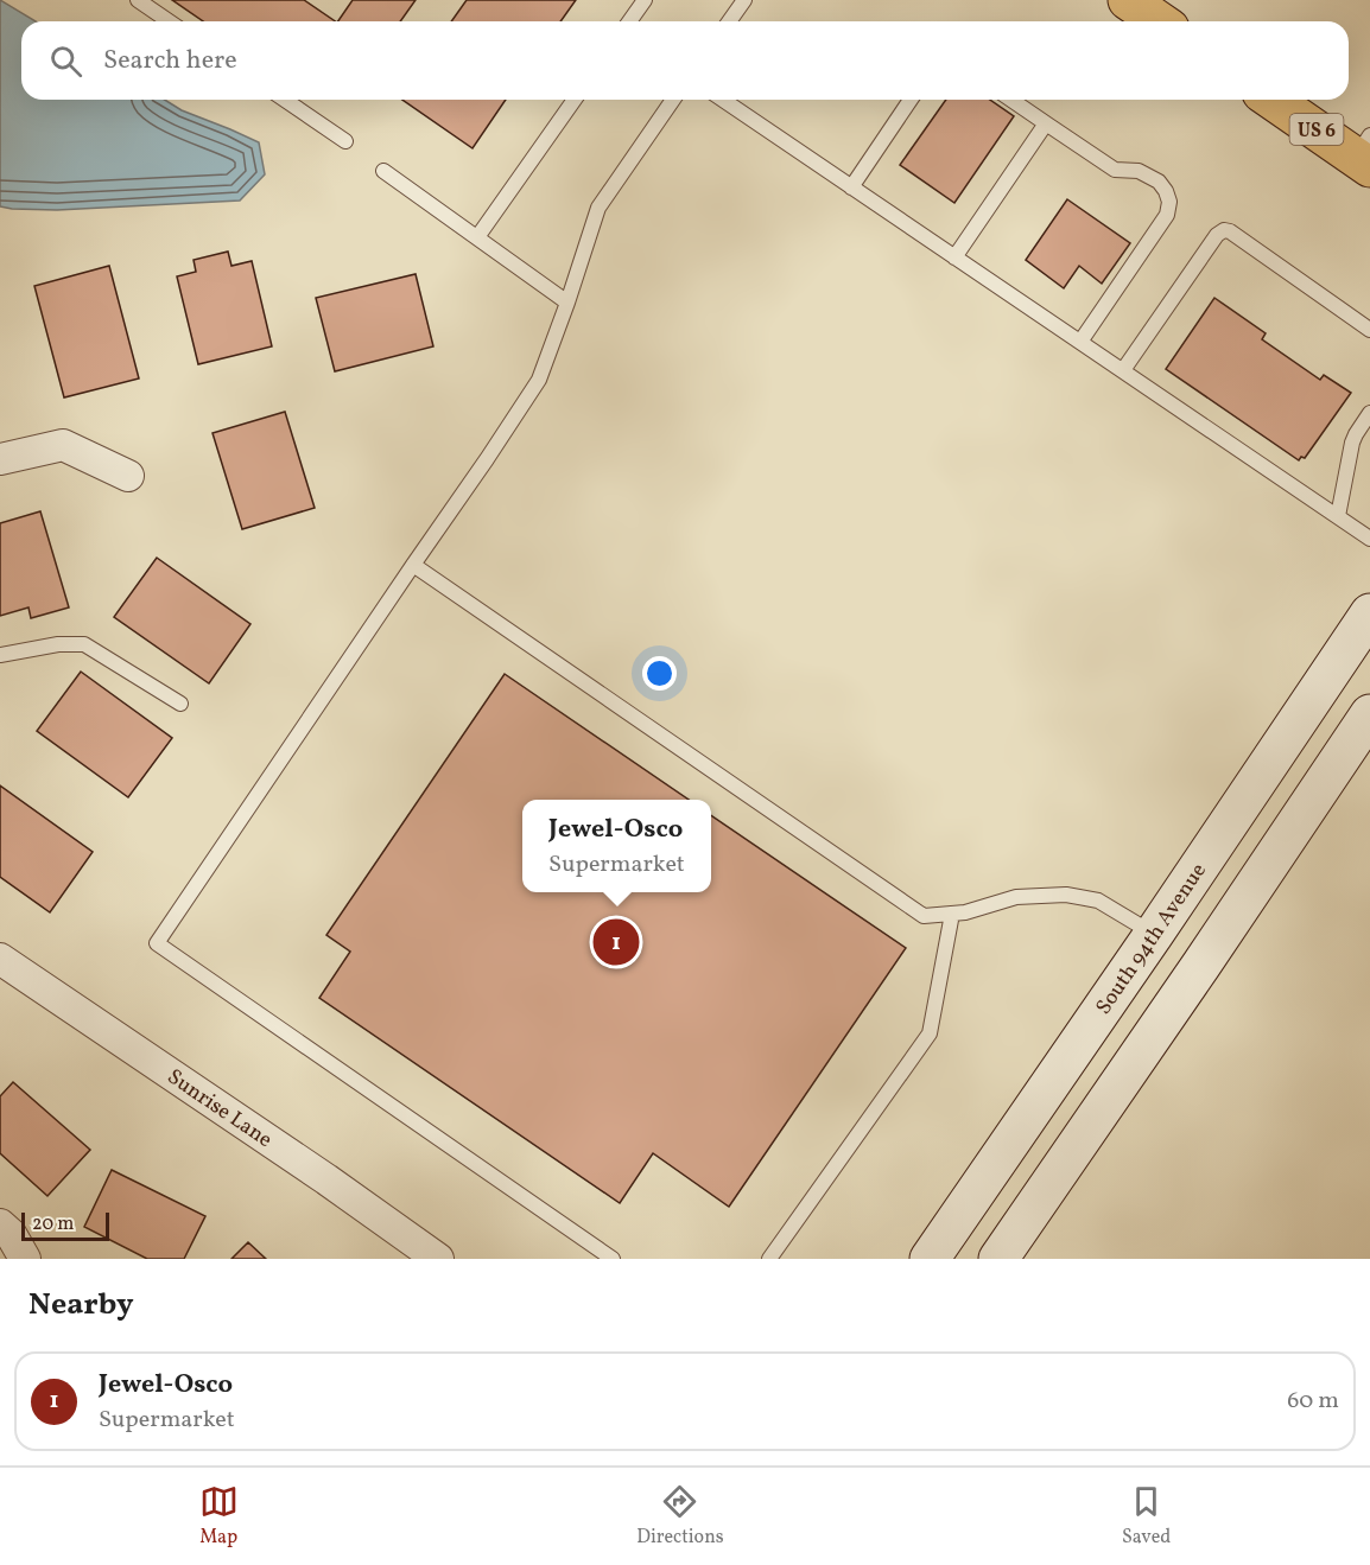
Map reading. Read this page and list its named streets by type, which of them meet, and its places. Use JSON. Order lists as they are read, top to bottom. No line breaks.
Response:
{"streets":{"main road":["US 6"],"street":["South 94th Avenue","Sunrise Lane"]},"scale_bar":"20 m","page":{"search":"Search here","popup":["Jewel-Osco","Supermarket"],"pins":"1","scale":"20 m","heading":"Nearby","list":[{"mark":"1","name":"Jewel-Osco","note":"Supermarket","value":"60 m"}],"nav":["Map","Directions","Saved"]}}
